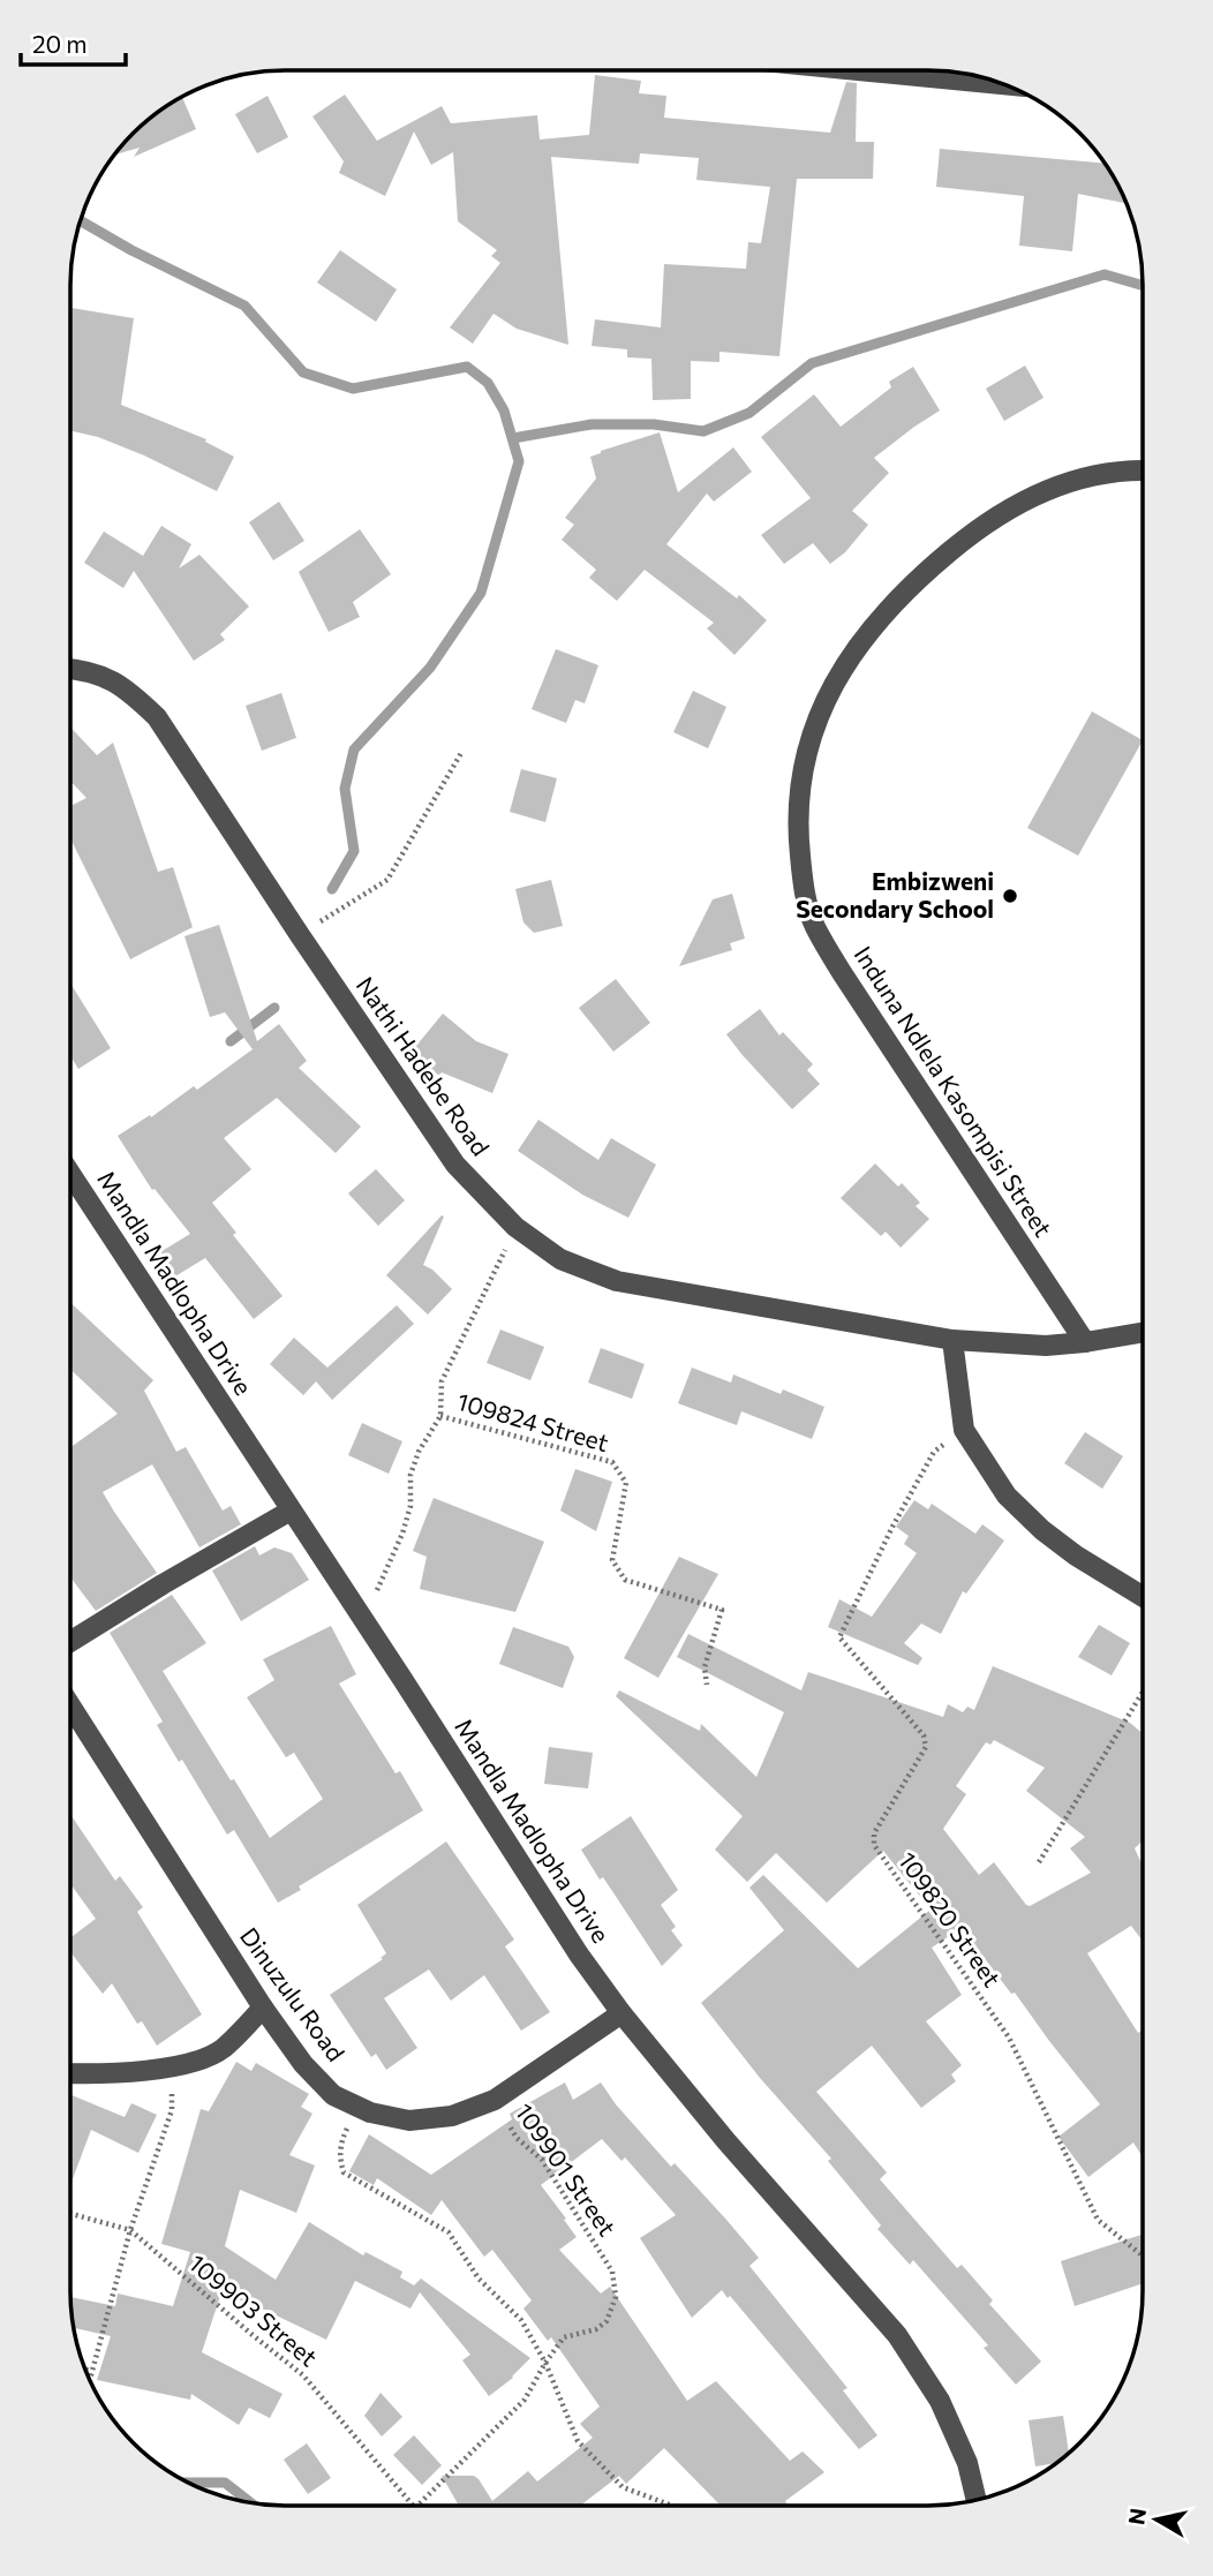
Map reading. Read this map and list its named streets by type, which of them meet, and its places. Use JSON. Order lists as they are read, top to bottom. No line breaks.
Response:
{"streets":{"street":["Nathi Hadebe Road","Induna Ndlela Kasompisi Street","Mandla Madlopha Drive","Dinuzulu Road"],"path":["109824 Street","109820 Street","109901 Street","109903 Street"]},"crossings":[["Nathi Hadebe Road","Induna Ndlela Kasompisi Street"],["Nathi Hadebe Road","109824 Street"],["Mandla Madlopha Drive","Dinuzulu Road"],["Dinuzulu Road","109901 Street"]],"places":["Embizweni Secondary School"],"scale_bar":"20 m","north":"left"}
